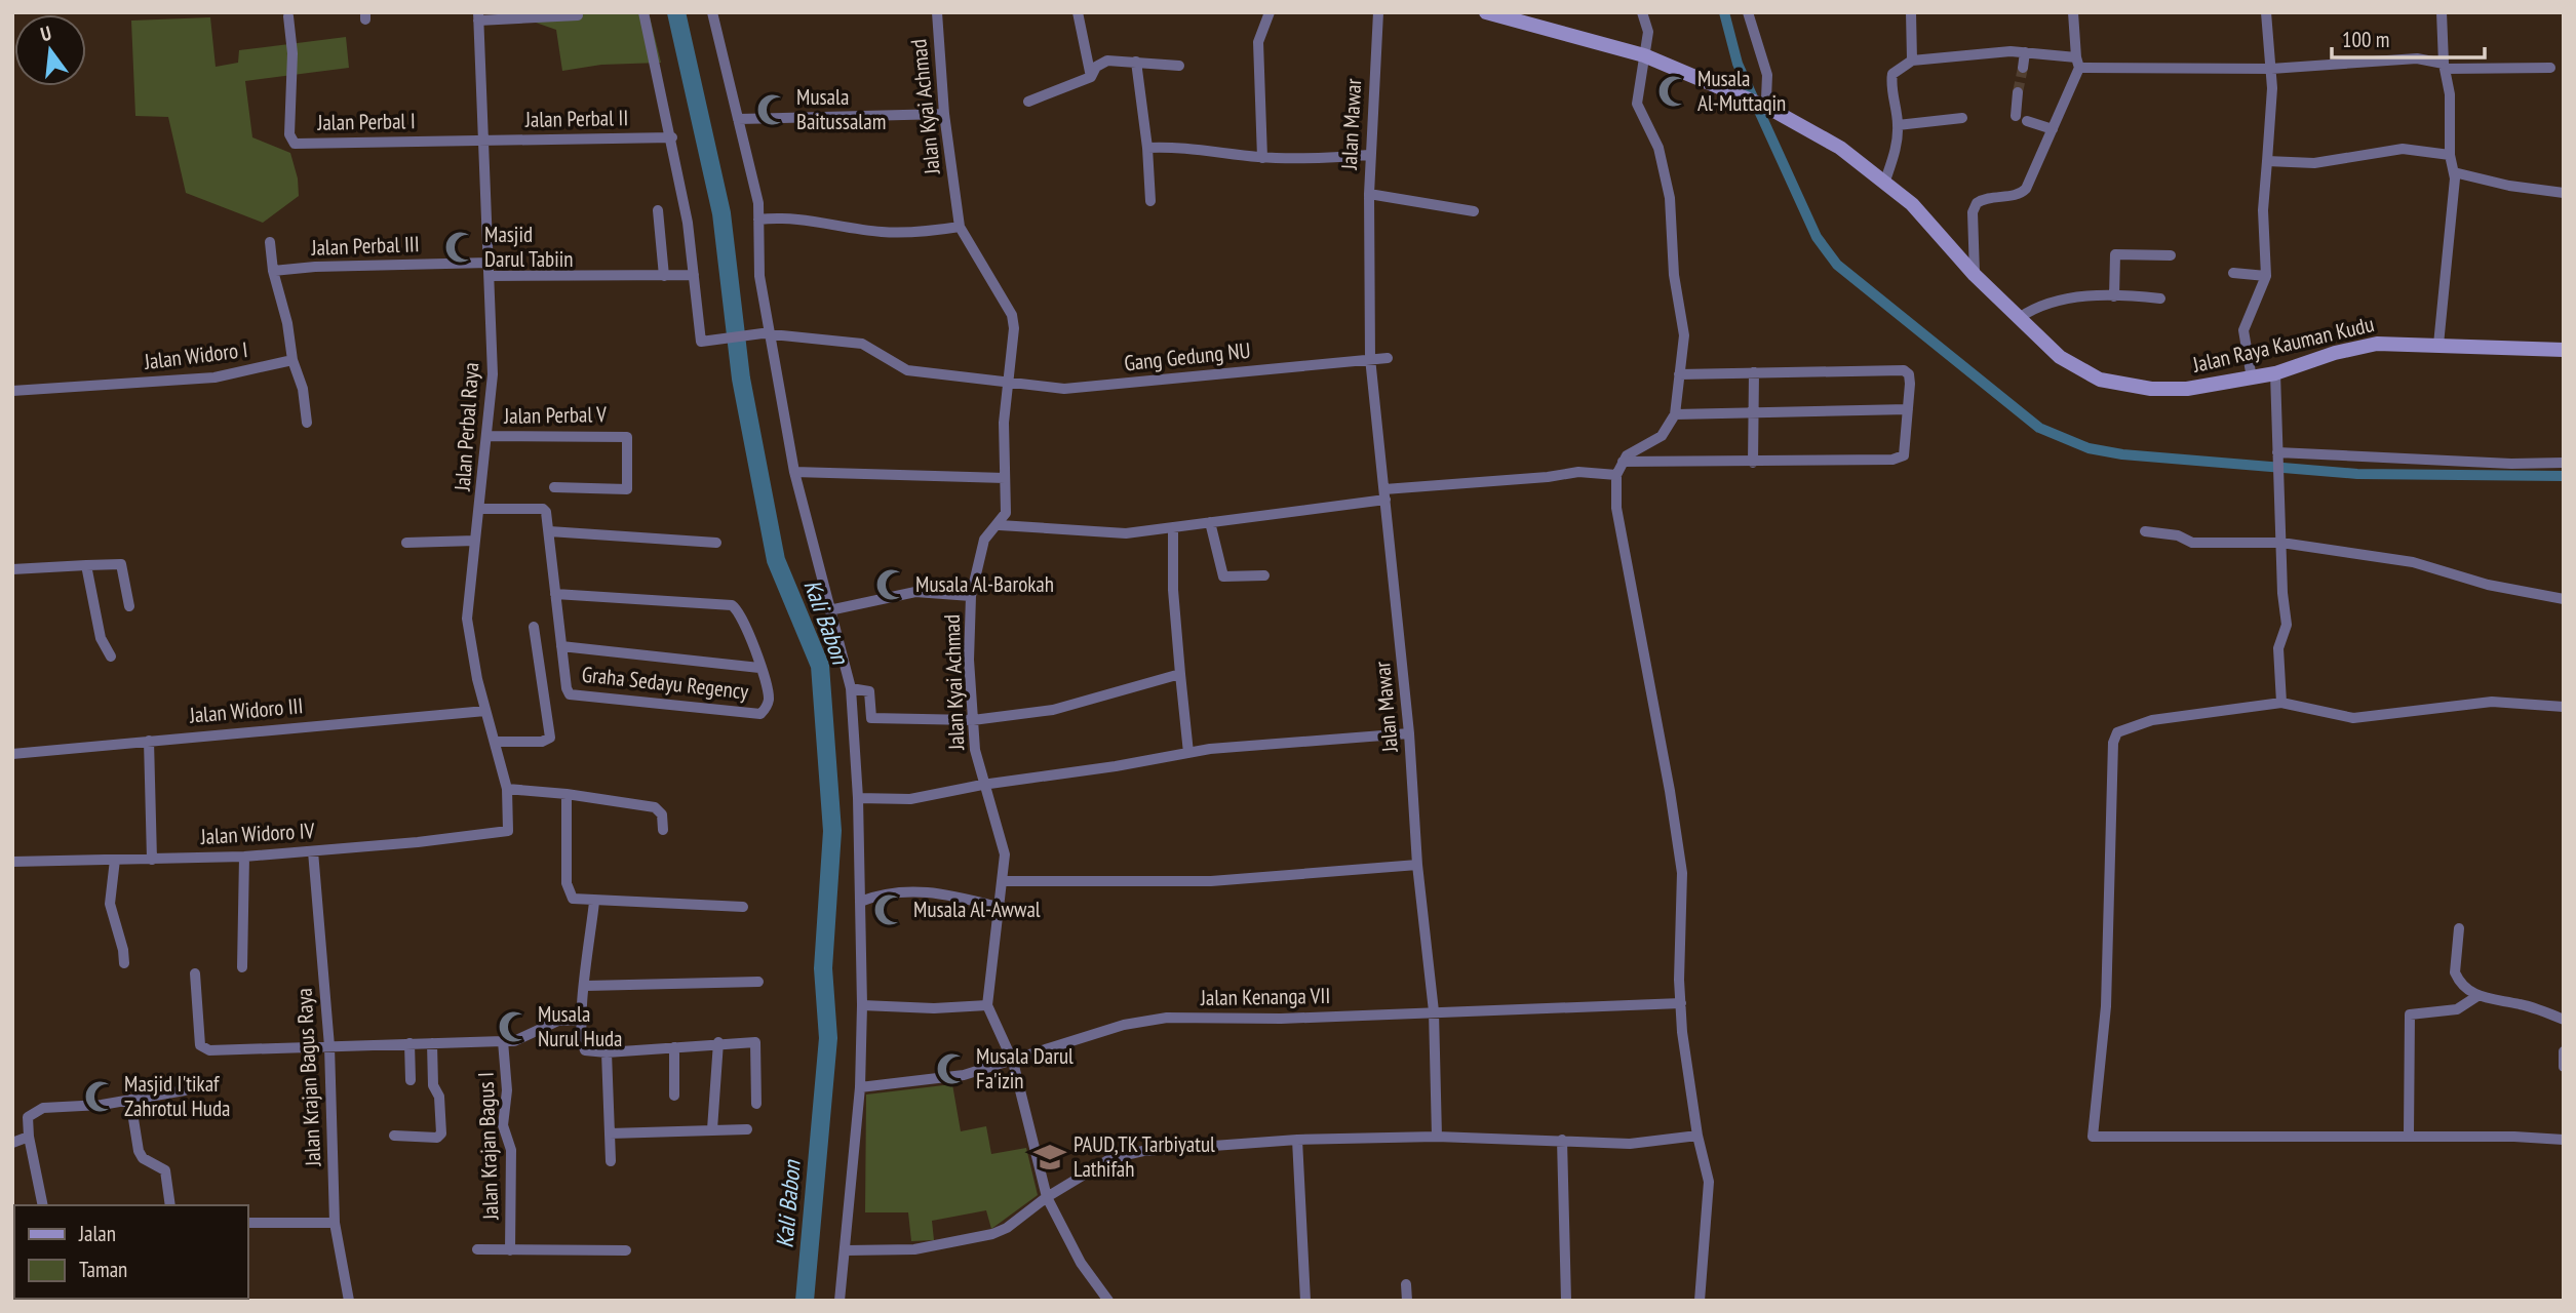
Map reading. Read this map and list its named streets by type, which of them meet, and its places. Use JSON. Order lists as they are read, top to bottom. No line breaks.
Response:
{"streets":{"street":["Jalan Kyai Achmad","Jalan Perbal II","Jalan Perbal I","Jalan Mawar","Jalan Perbal III","Jalan Raya Kauman Kudu","Jalan Widoro I","Gang Gedung NU","Jalan Perbal V","Jalan Perbal Raya","Graha Sedayu Regency","Jalan Widoro III","Jalan Widoro IV","Jalan Kenanga VII","Jalan Krajan Bagus Raya","Jalan Krajan Bagus I"]},"crossings":[["Jalan Kyai Achmad","Gang Gedung NU"],["Jalan Perbal II","Jalan Perbal I"],["Jalan Perbal II","Jalan Perbal Raya"],["Jalan Perbal I","Jalan Perbal Raya"],["Jalan Mawar","Gang Gedung NU"],["Jalan Mawar","Jalan Kenanga VII"],["Jalan Perbal III","Jalan Perbal Raya"],["Jalan Perbal V","Jalan Perbal Raya"],["Jalan Perbal Raya","Jalan Widoro III"],["Jalan Perbal Raya","Jalan Widoro IV"],["Jalan Widoro IV","Jalan Krajan Bagus Raya"]],"water":["Kali Babon"],"places":{"mosque":["Musala Al-Muttaqin","Musala Baitussalam","Masjid Darul Tabiin","Musala Al-Barokah","Musala Al-Awwal","Musala Nurul Huda","Musala Darul Fa'izin","Masjid I'tikaf Zahrotul Huda"],"school or university":["PAUD,TK Tarbiyatul Lathifah"]},"legend":["Jalan","Taman"],"scale_bar":"100 m","north":"top"}
